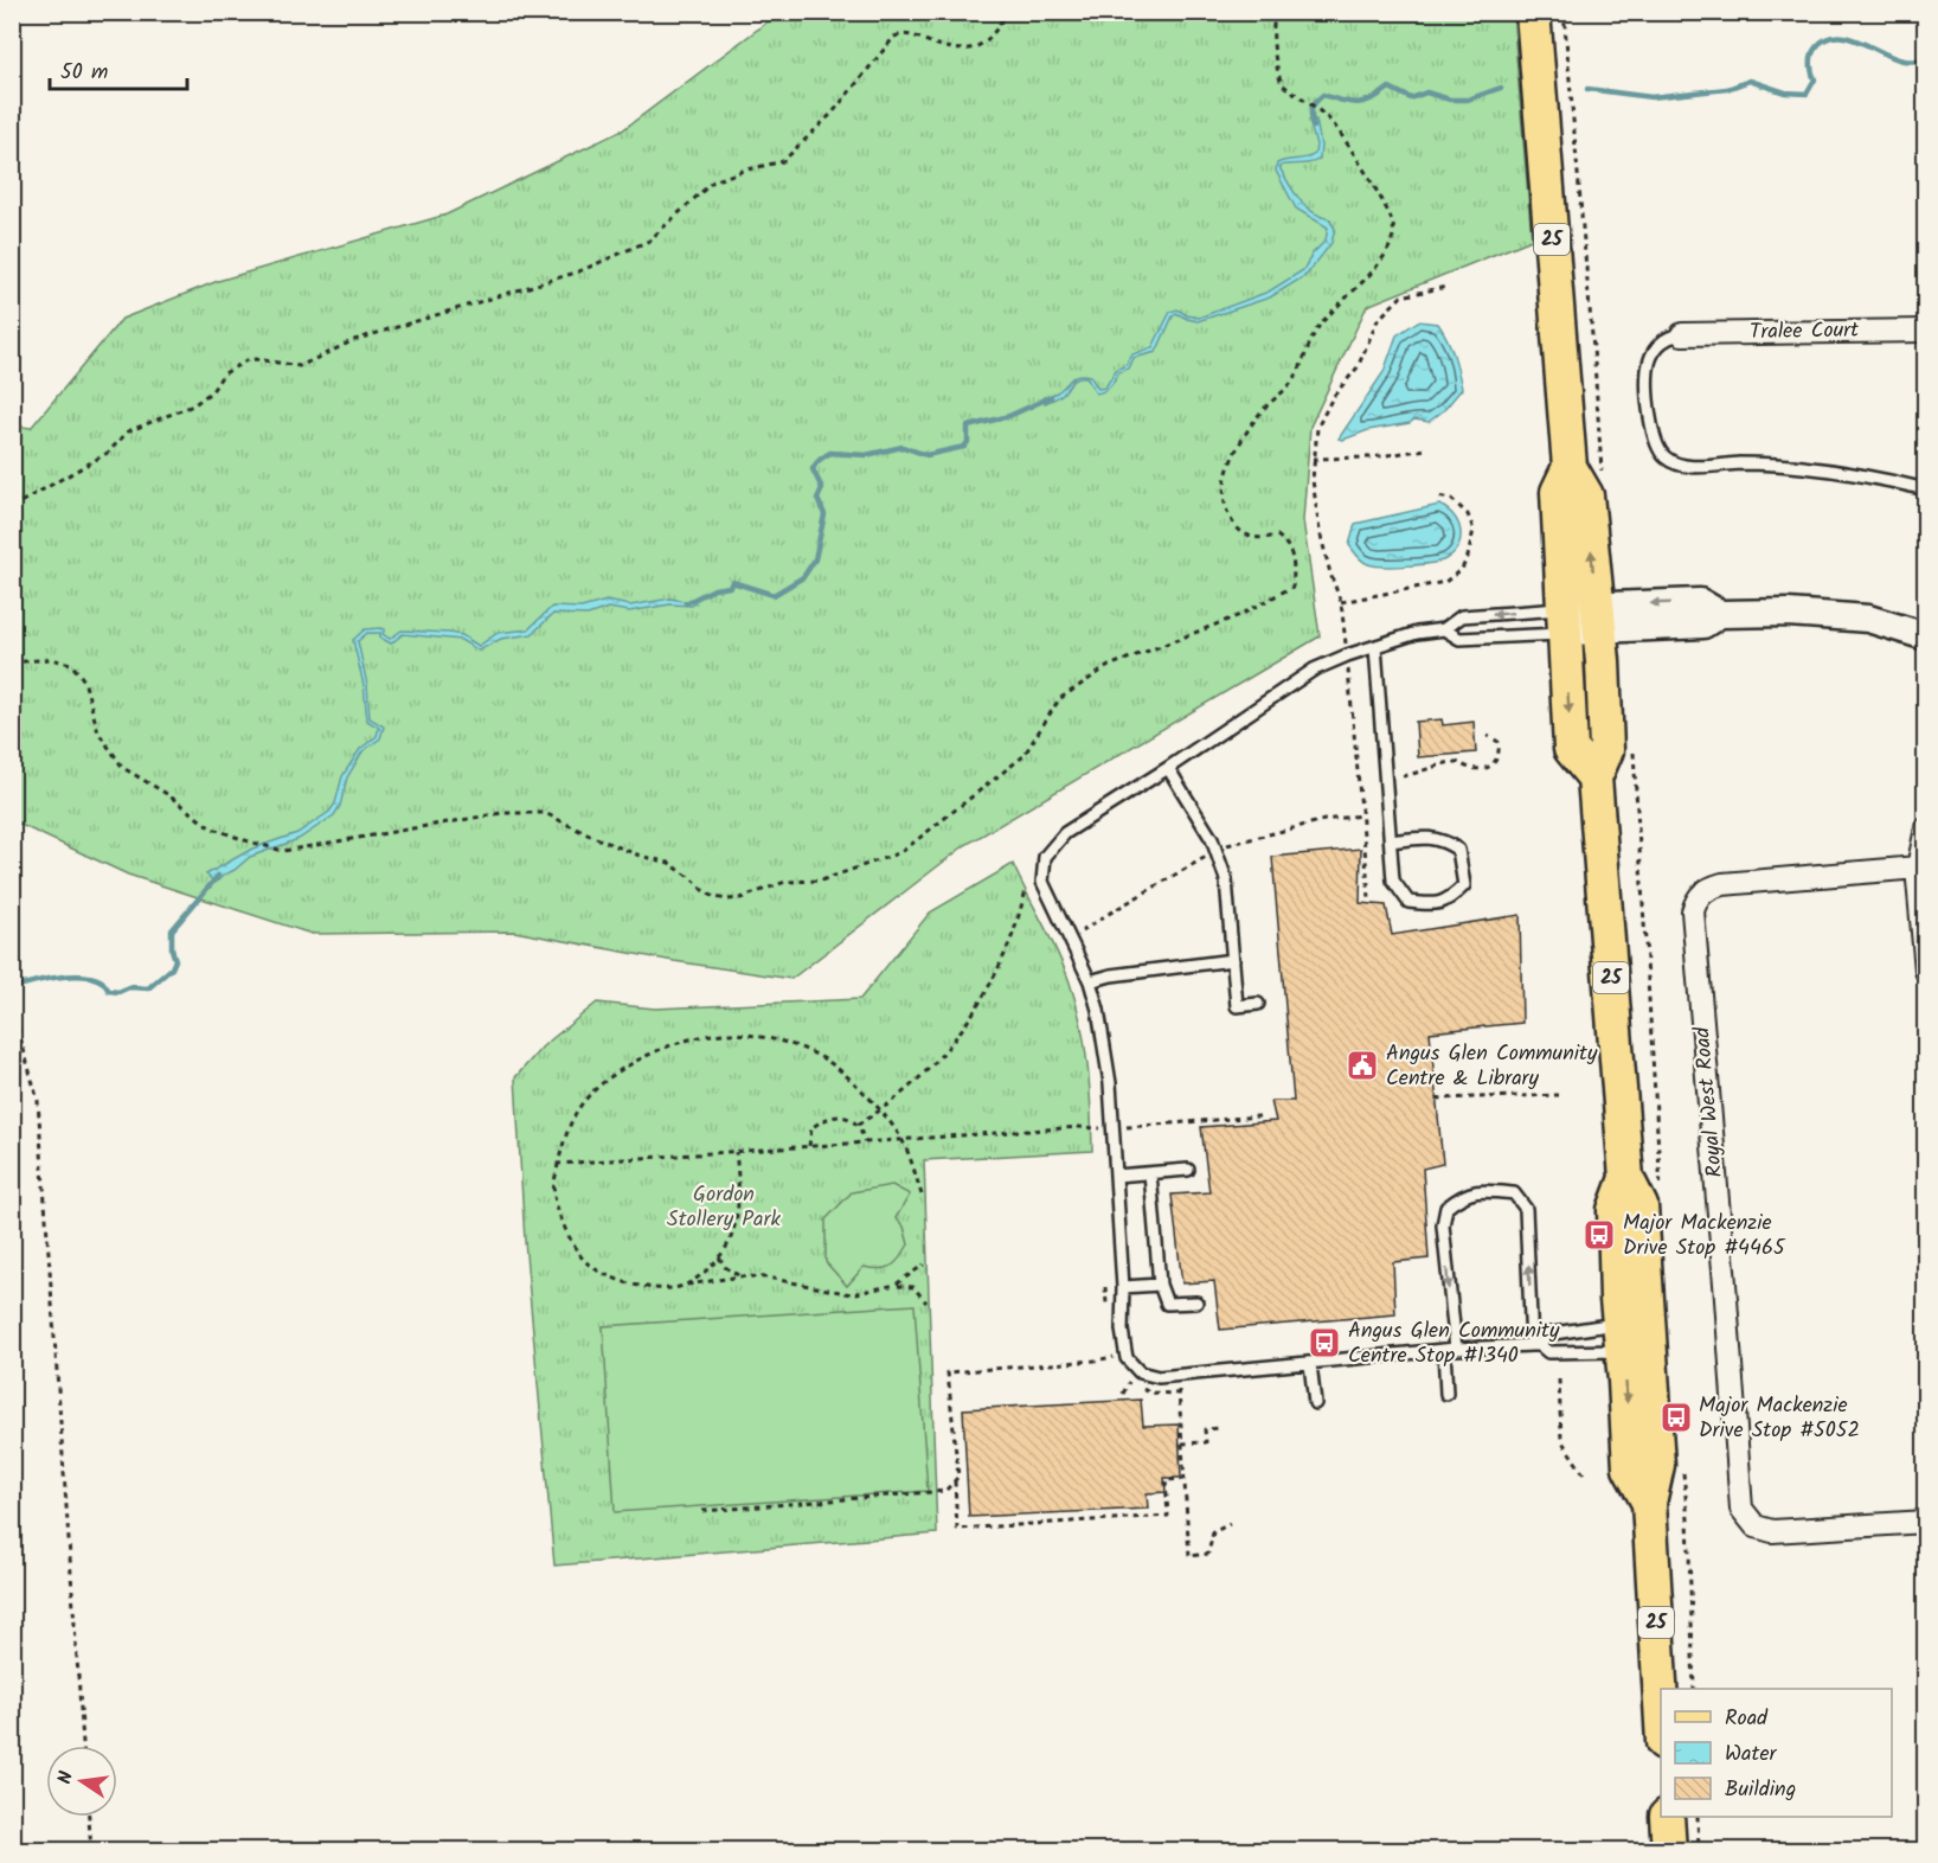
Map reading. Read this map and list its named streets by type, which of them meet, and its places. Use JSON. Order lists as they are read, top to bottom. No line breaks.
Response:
{"streets":{"main road":["25"],"street":["Tralee Court","Royal West Road"]},"parks":["Gordon Stollery Park"],"places":{"public building":["Angus Glen Community Centre & Library"],"bus stop":["Major Mackenzie Drive Stop #4465","Angus Glen Community Centre Stop #1340","Major Mackenzie Drive Stop #5052"]},"legend":["Road","Water","Building"],"scale_bar":"50 m","north":"left"}
